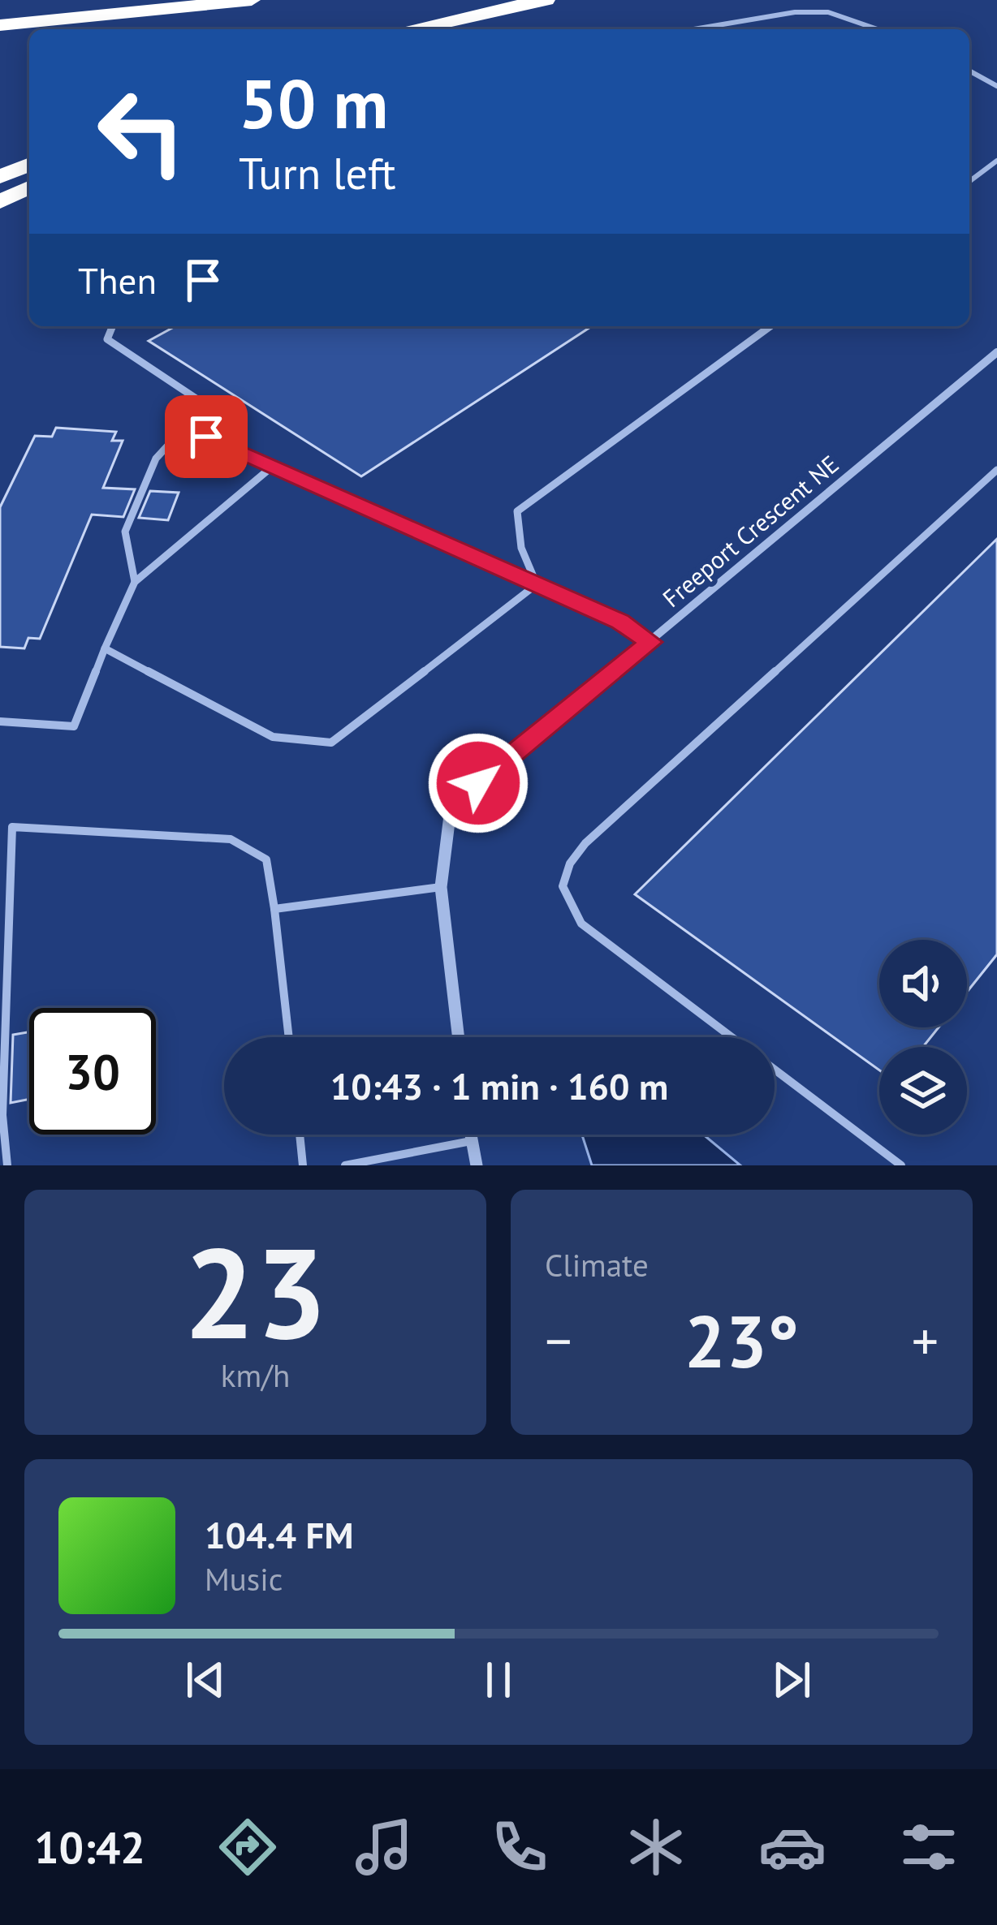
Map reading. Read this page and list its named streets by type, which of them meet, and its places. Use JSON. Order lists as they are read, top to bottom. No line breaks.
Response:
{"streets":{"street":["Freeport Crescent NE"]},"page":{"turn":["50 m","Turn left"],"then":"Then","limit":"30","trip":"10:43 · 1 min · 160 m","tile":[["23","km/h"],"Climate"],"heat":["−","23°","+"],"song":["104.4 FM","Music"],"tabs":"10:42"}}
